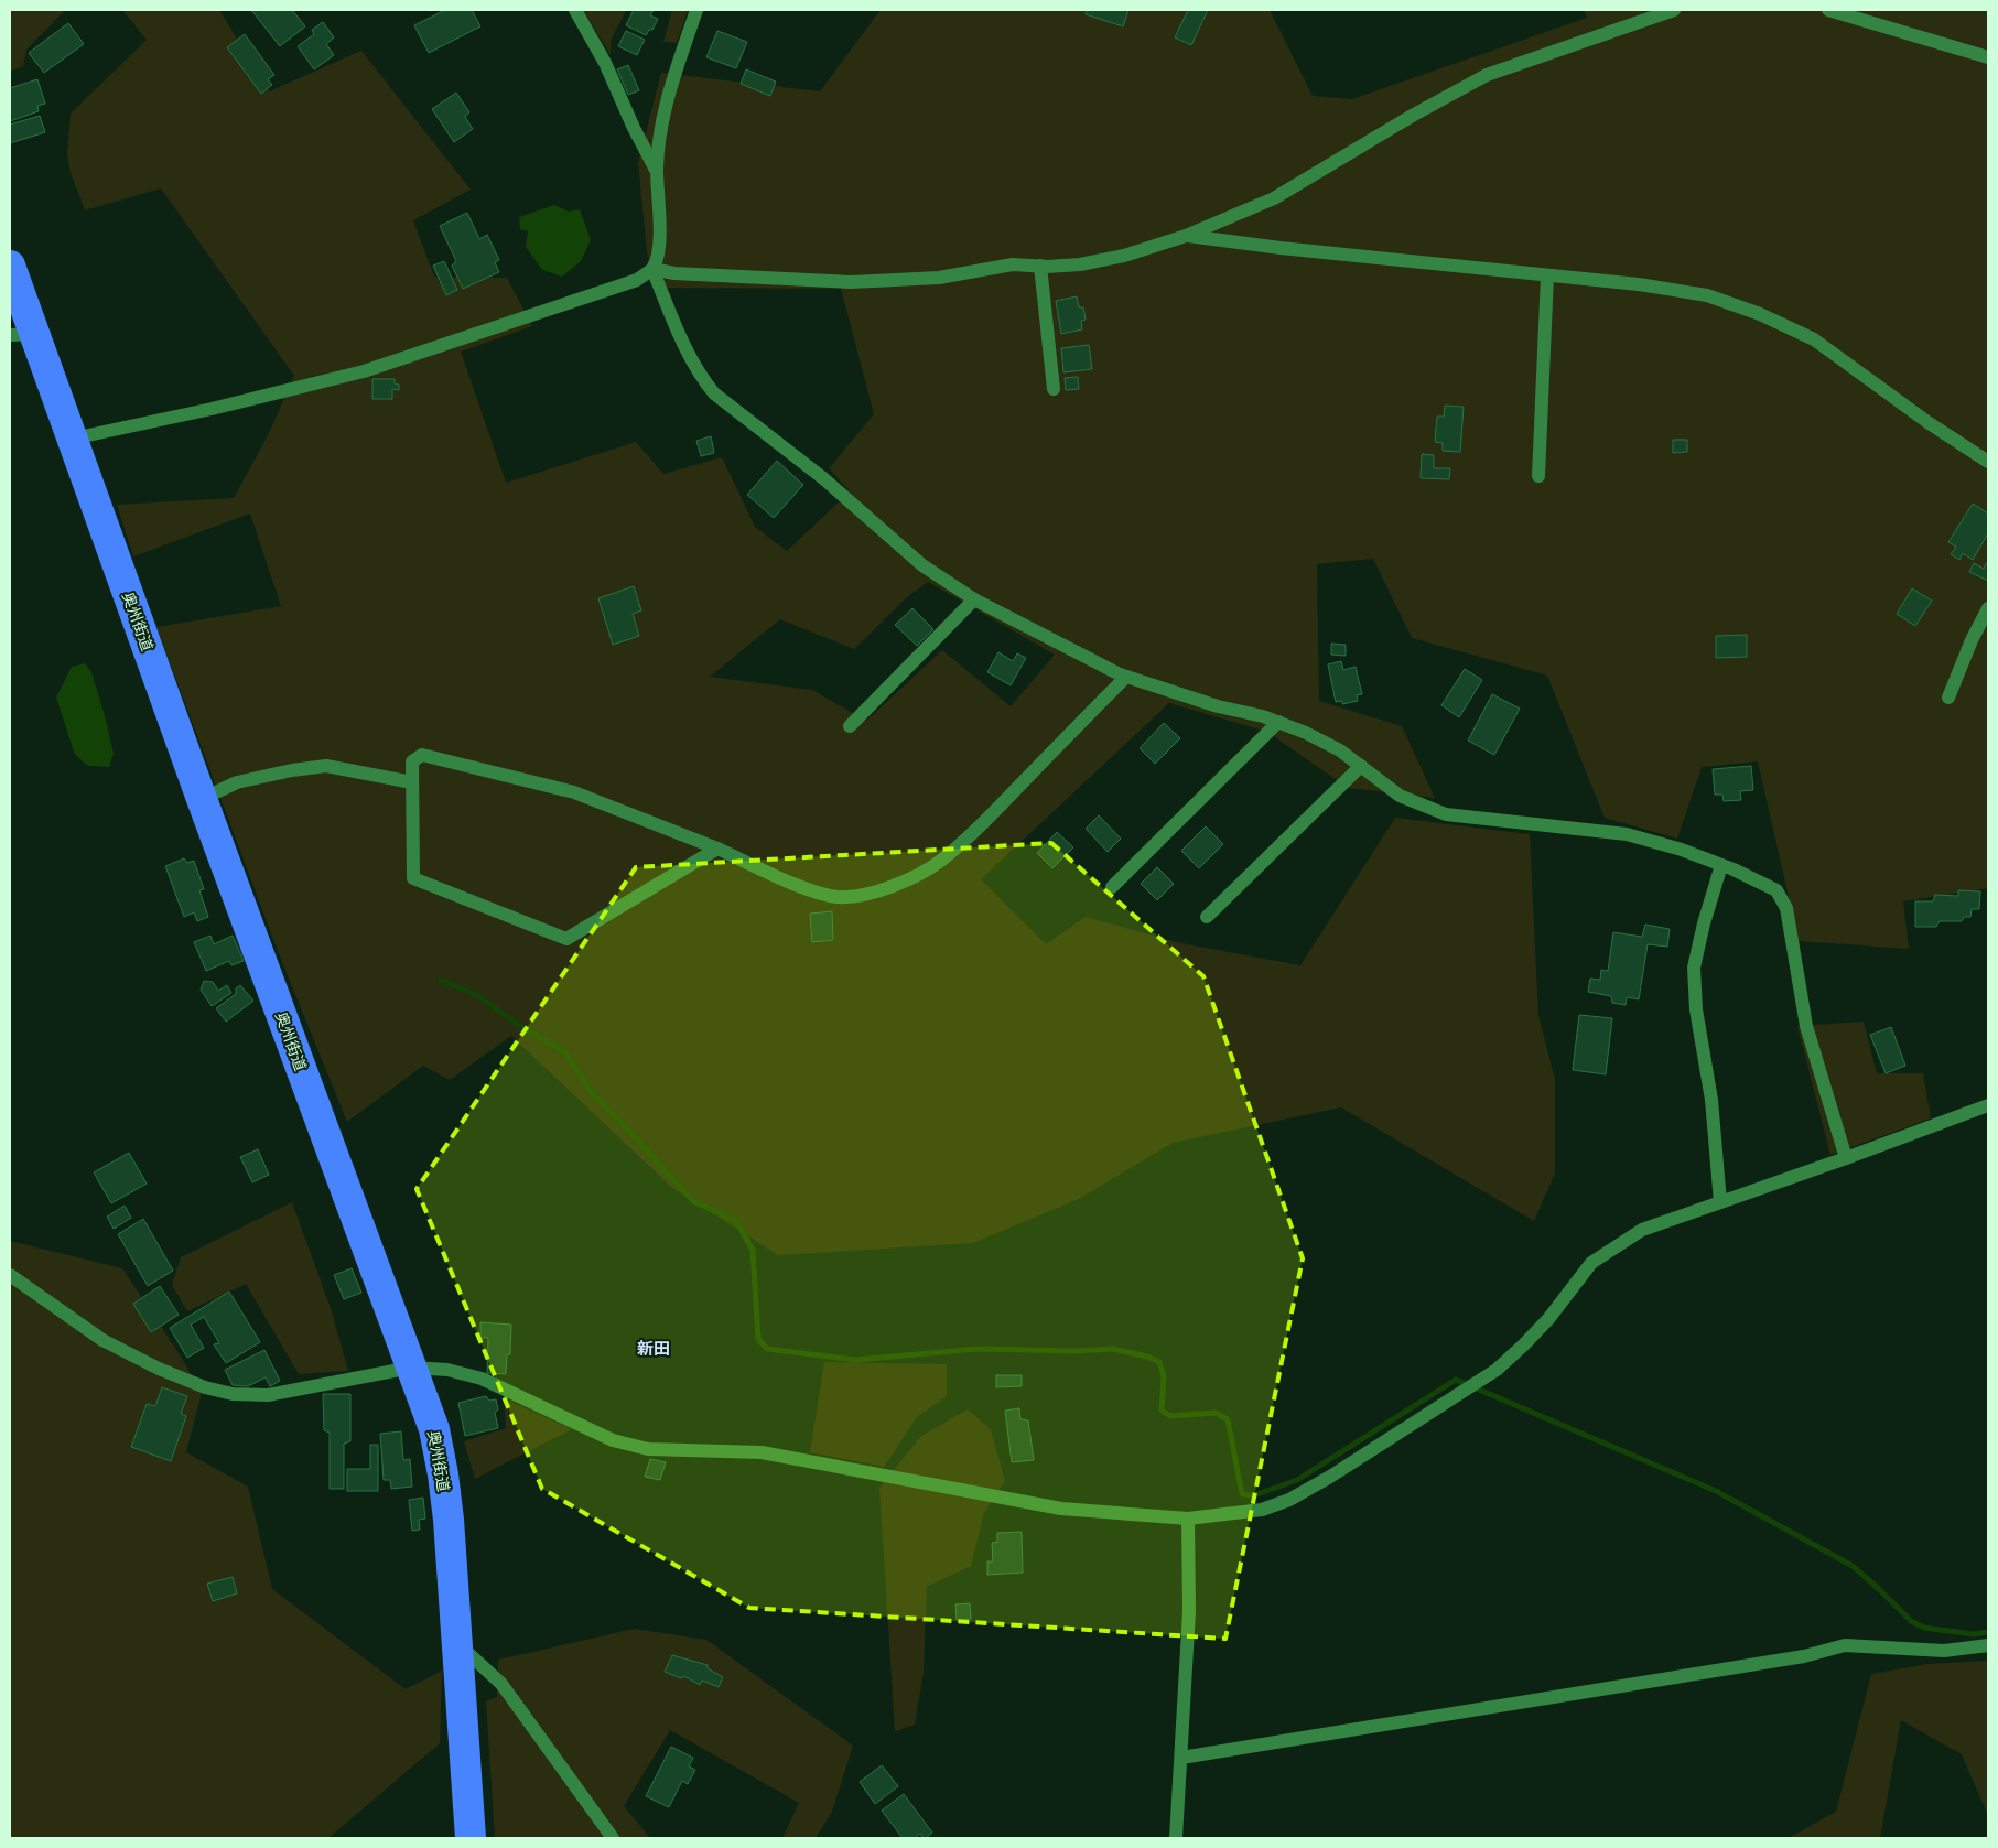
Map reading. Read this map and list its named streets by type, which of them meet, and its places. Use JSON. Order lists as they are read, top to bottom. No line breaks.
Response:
{"streets":{"highway":["奥州街道"]},"districts":["新田"]}
